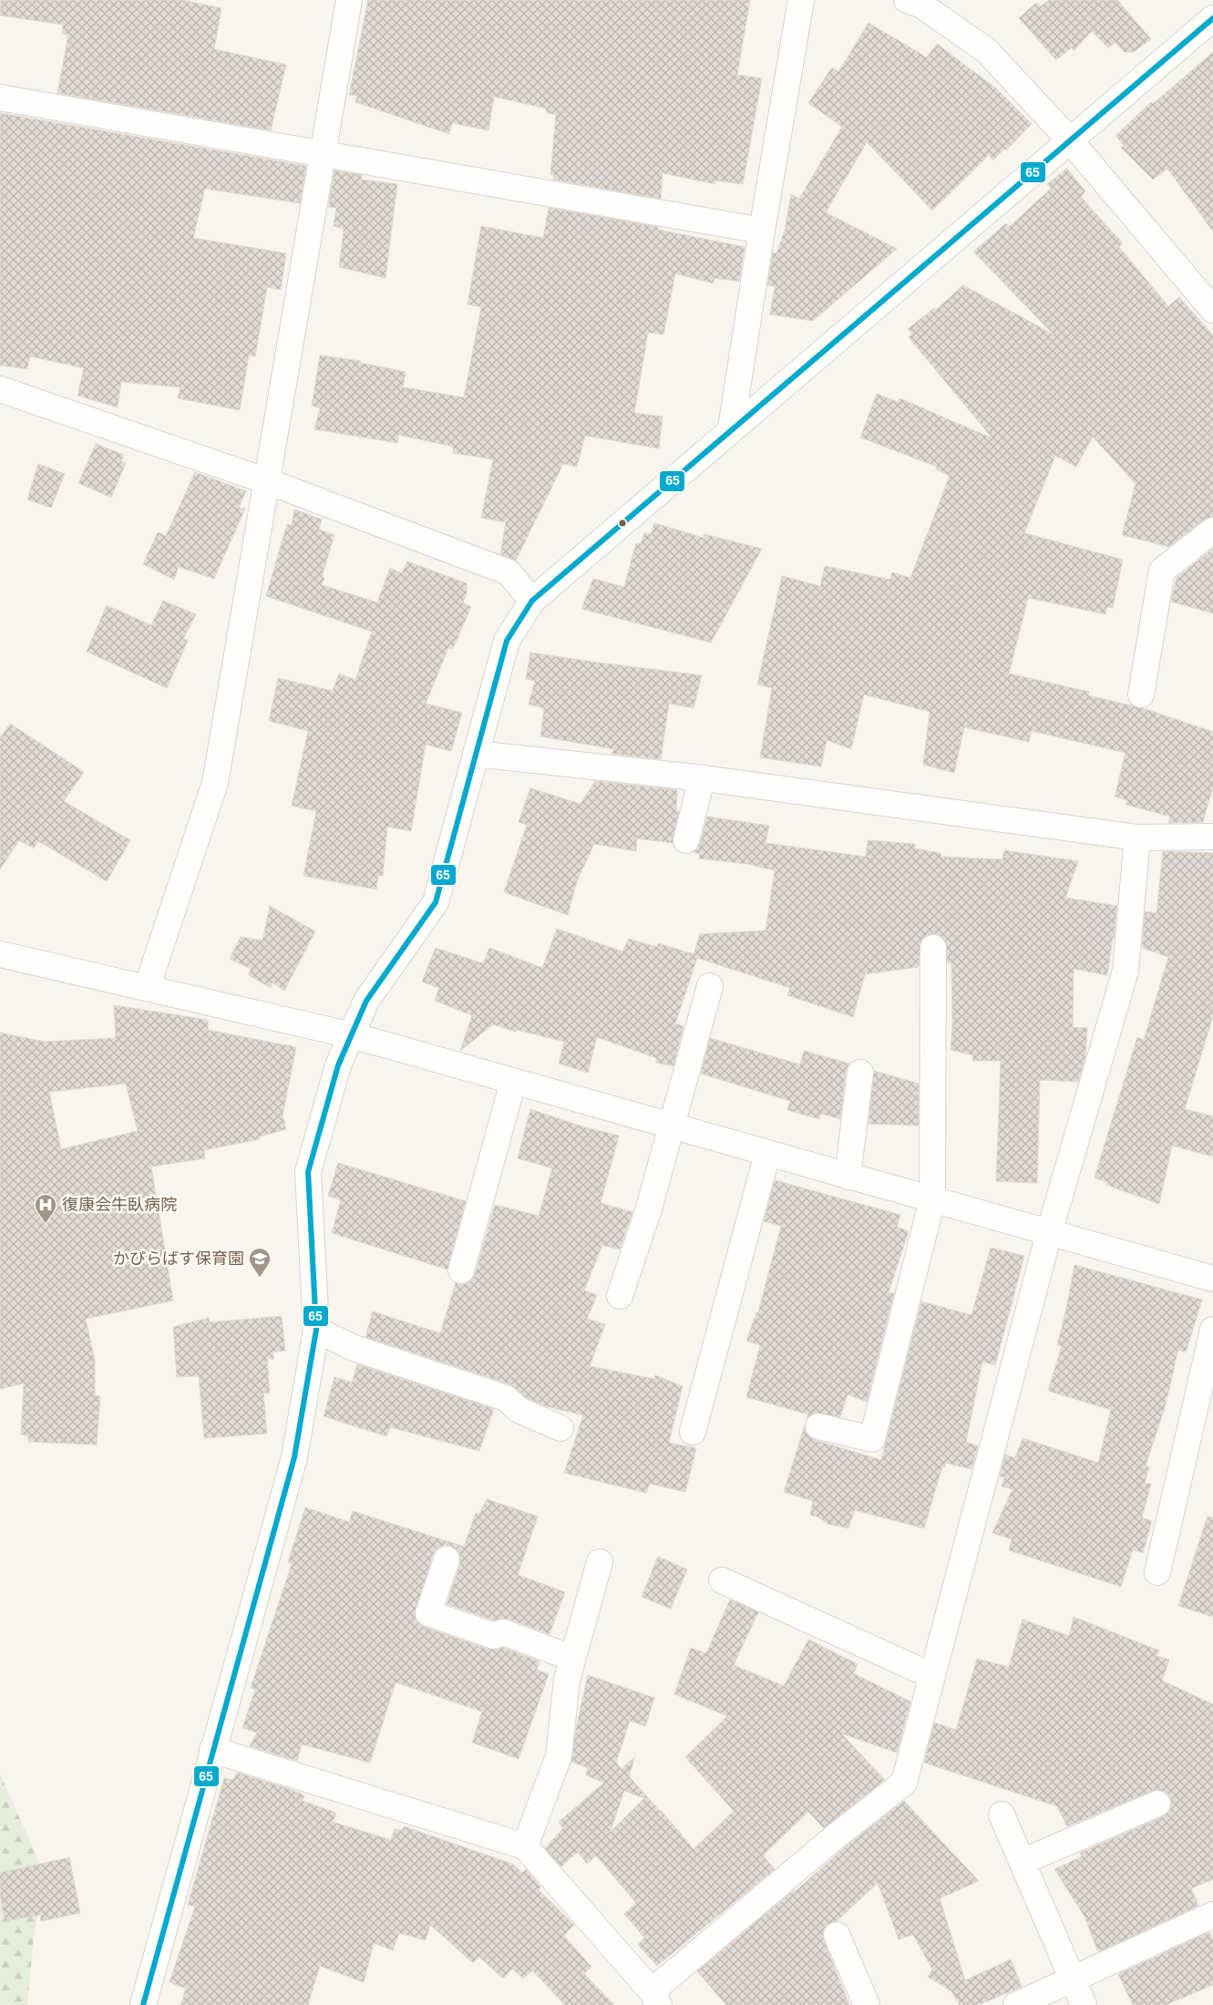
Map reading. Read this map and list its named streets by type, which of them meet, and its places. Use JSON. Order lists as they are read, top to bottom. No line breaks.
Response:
{"places":{"hospital":["復康会牛臥病院"],"school or university":["かぴらばす保育園"]},"lines":["transit line 65"]}
